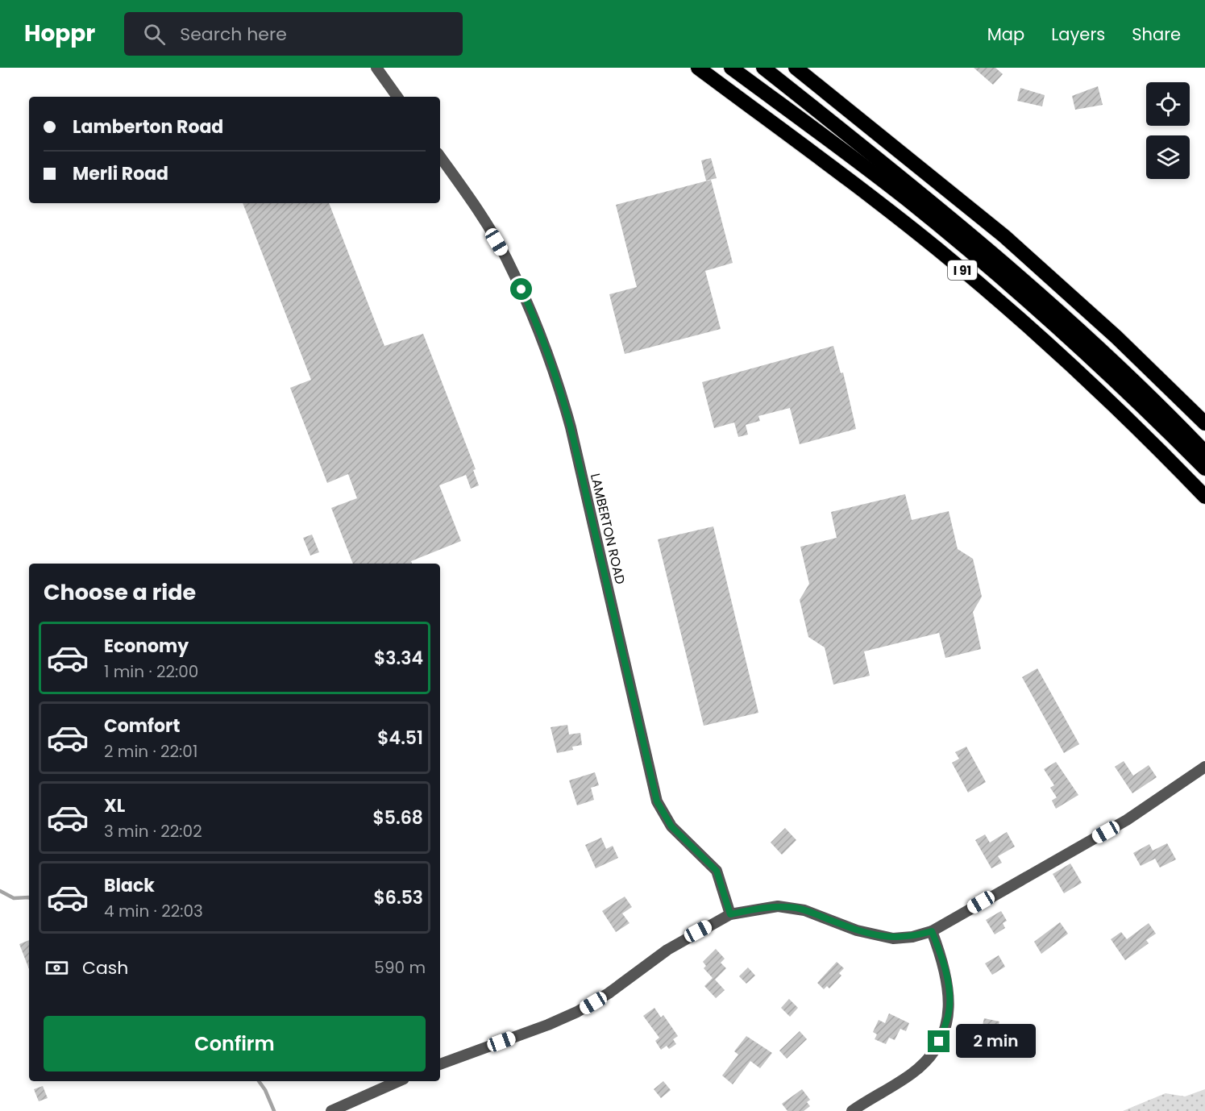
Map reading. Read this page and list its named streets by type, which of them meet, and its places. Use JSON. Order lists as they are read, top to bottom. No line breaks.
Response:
{"streets":{"highway":["I 91"],"street":["LAMBERTON ROAD"]},"page":{"header":"Hoppr","search":"Search here","nav":["Map","Layers","Share"],"banner":["Lamberton Road","Merli Road"],"heading":"Choose a ride","list":[{"name":"Economy","note":"1 min · 22:00","value":"$3.34"},{"name":"Comfort","note":"2 min · 22:01","value":"$4.51"},{"name":"XL","note":"3 min · 22:02","value":"$5.68"},{"name":"Black","note":"4 min · 22:03","value":"$6.53"}],"pay":["Cash","590 m"],"buttons":"Confirm","bubble":"2 min"}}
